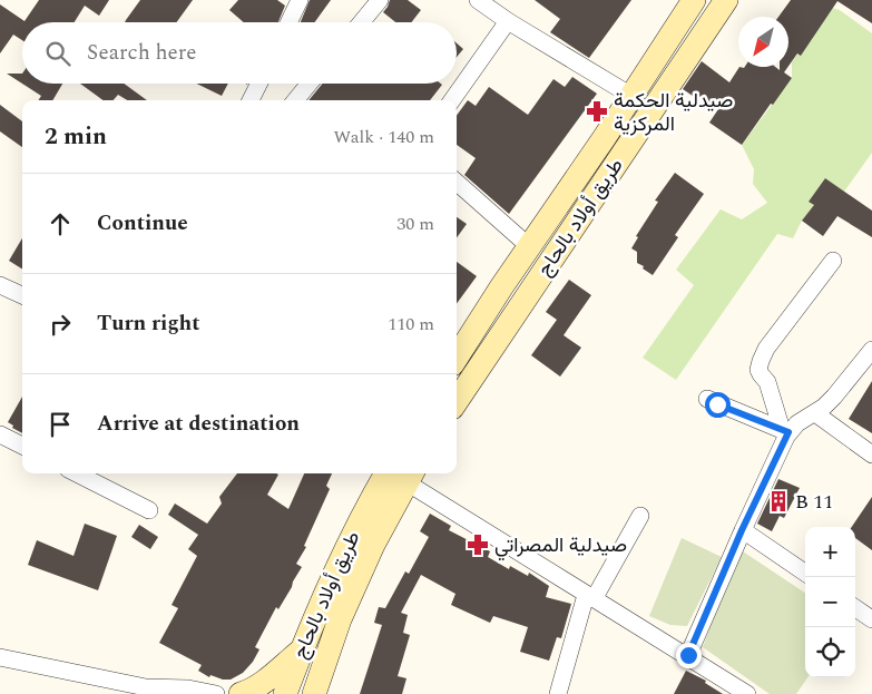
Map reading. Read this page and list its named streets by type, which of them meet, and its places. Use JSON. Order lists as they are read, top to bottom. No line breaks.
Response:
{"streets":{"main road":["طريق أولاد بالحاج"]},"places":{"pharmacy":["صيدلية الحكمة المركزية","صيدلية المصراتي"],"building":["B 11"]},"north":"bottom left","page":{"search":"Search here","heading":["2 min","Walk · 140 m"],"list":[["Continue","30 m"],["Turn right","110 m"],"Arrive at destination"],"map_buttons":["+","−"]}}
